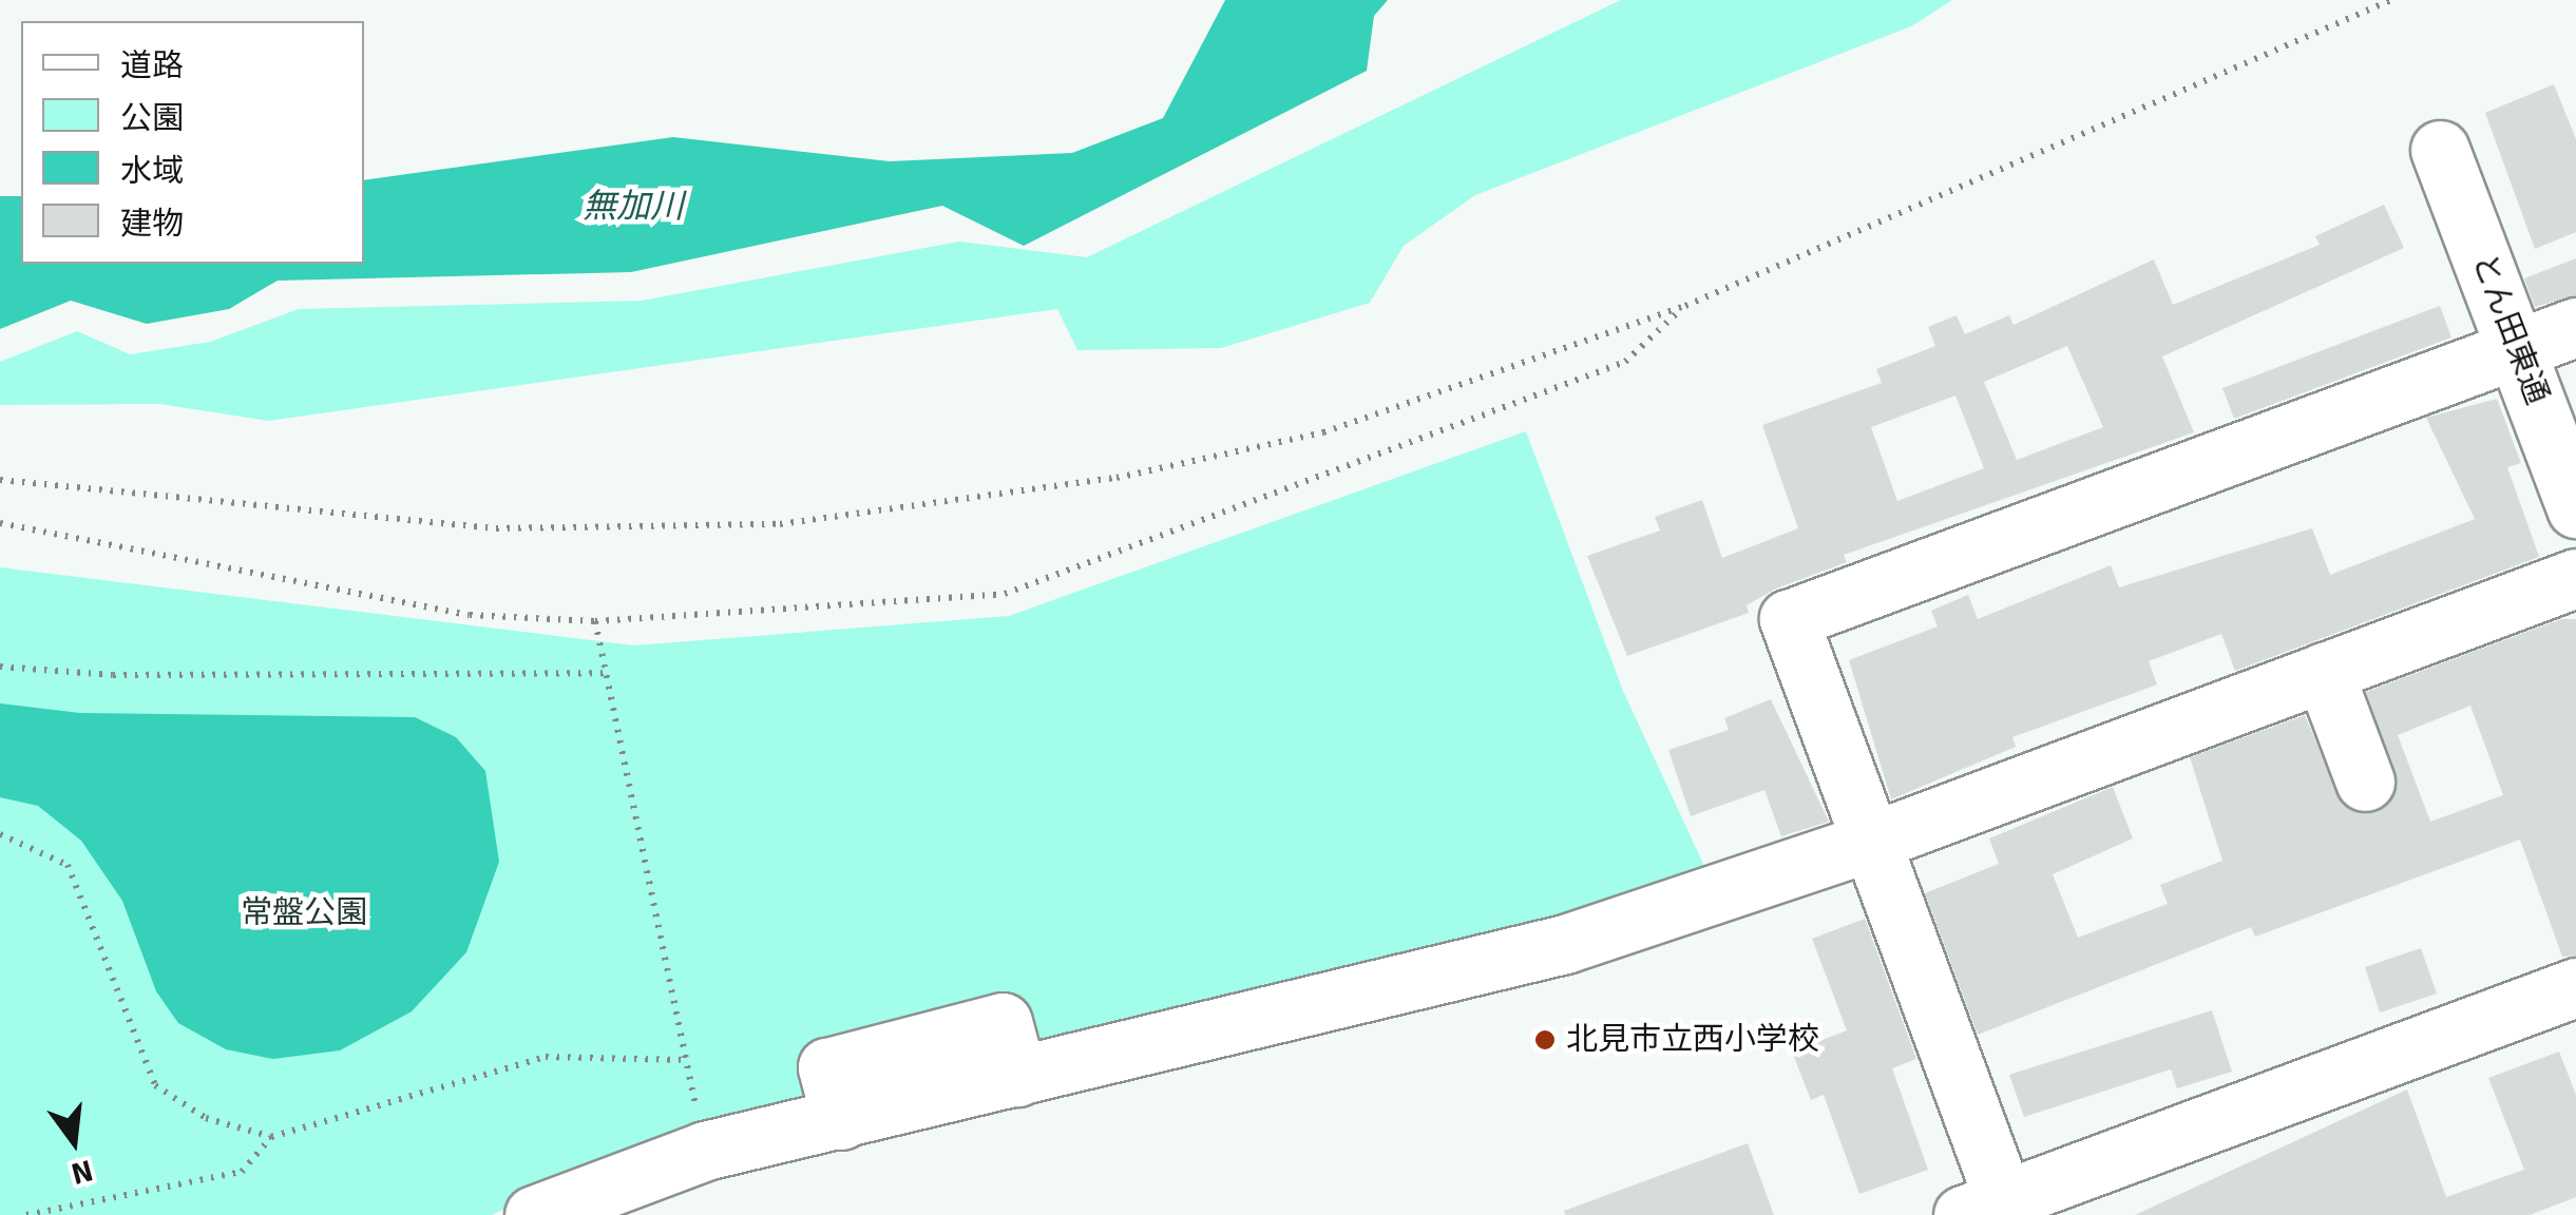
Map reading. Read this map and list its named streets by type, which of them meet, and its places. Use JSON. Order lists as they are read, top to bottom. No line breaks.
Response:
{"streets":{"street":["とん田東通"]},"water":["無加川"],"parks":["常盤公園"],"places":["北見市立西小学校"],"legend":["道路","公園","水域","建物"],"north":"bottom"}
